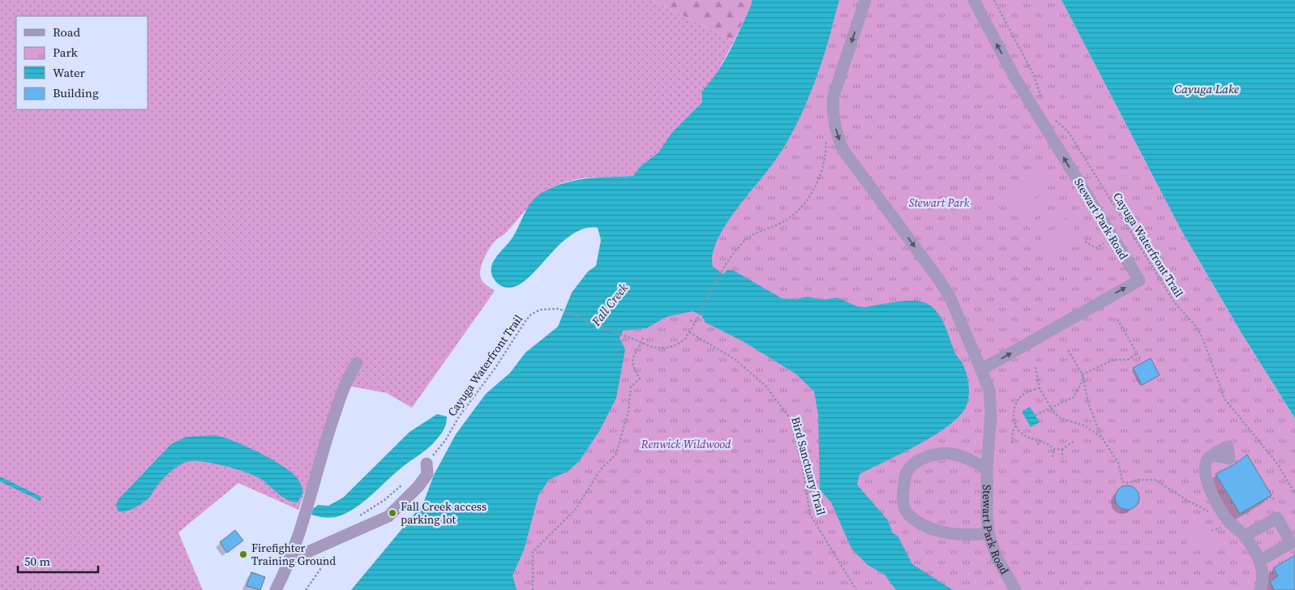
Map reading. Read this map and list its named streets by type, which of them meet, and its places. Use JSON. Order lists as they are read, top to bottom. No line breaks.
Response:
{"streets":{"street":["Stewart Park Road"],"path":["Cayuga Waterfront Trail","Bird Sanctuary Trail"]},"crossings":[["Cayuga Waterfront Trail","Bird Sanctuary Trail"]],"water":["Cayuga Lake","Fall Creek"],"parks":["Stewart Park","Renwick Wildwood"],"places":["Fall Creek access parking lot","Firefighter Training Ground"],"legend":["Road","Park","Water","Building"],"scale_bar":"50 m"}
